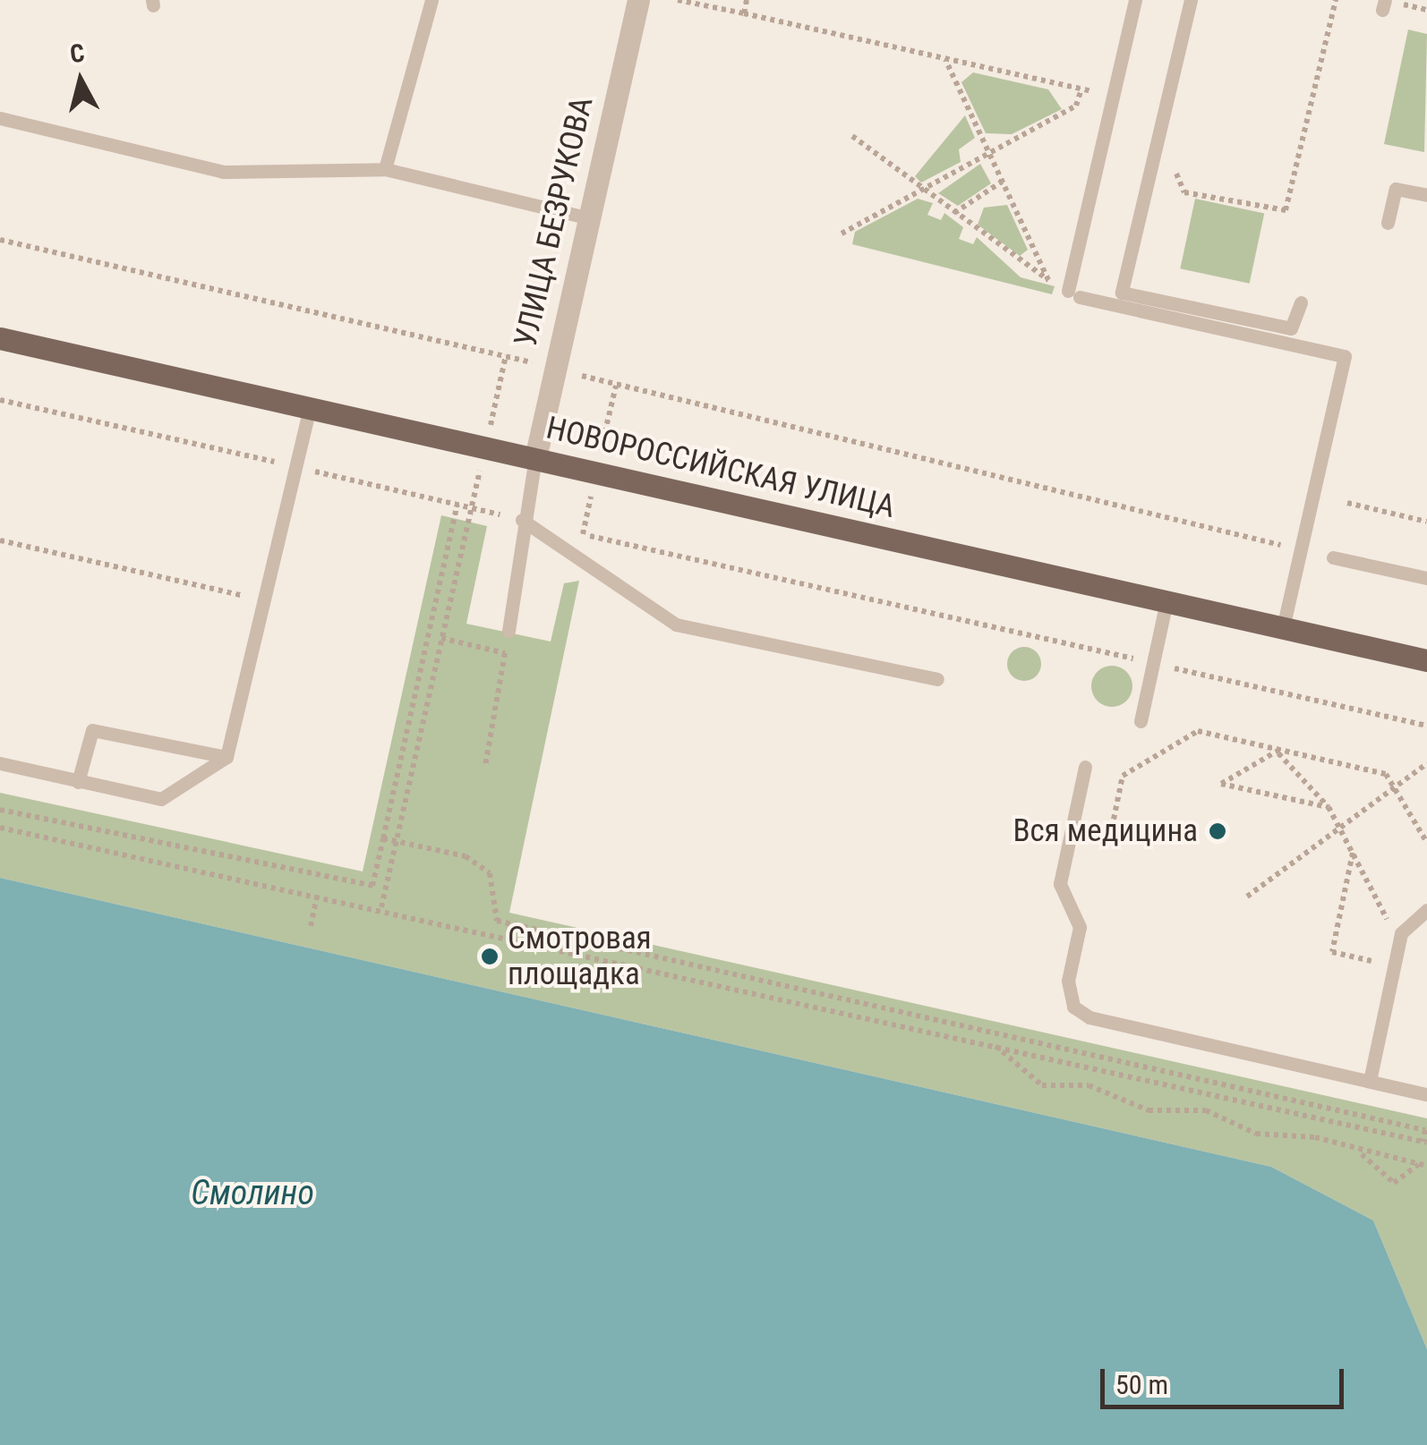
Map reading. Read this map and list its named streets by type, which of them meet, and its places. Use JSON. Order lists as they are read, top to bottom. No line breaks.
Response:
{"streets":{"main road":["НОВОРОССИЙСКАЯ УЛИЦА"],"street":["УЛИЦА БЕЗРУКОВА"]},"crossings":[["УЛИЦА БЕЗРУКОВА","НОВОРОССИЙСКАЯ УЛИЦА"]],"water":["Смолино"],"places":["Вся медицина","Смотровая площадка"],"scale_bar":"50 m","north":"top"}
